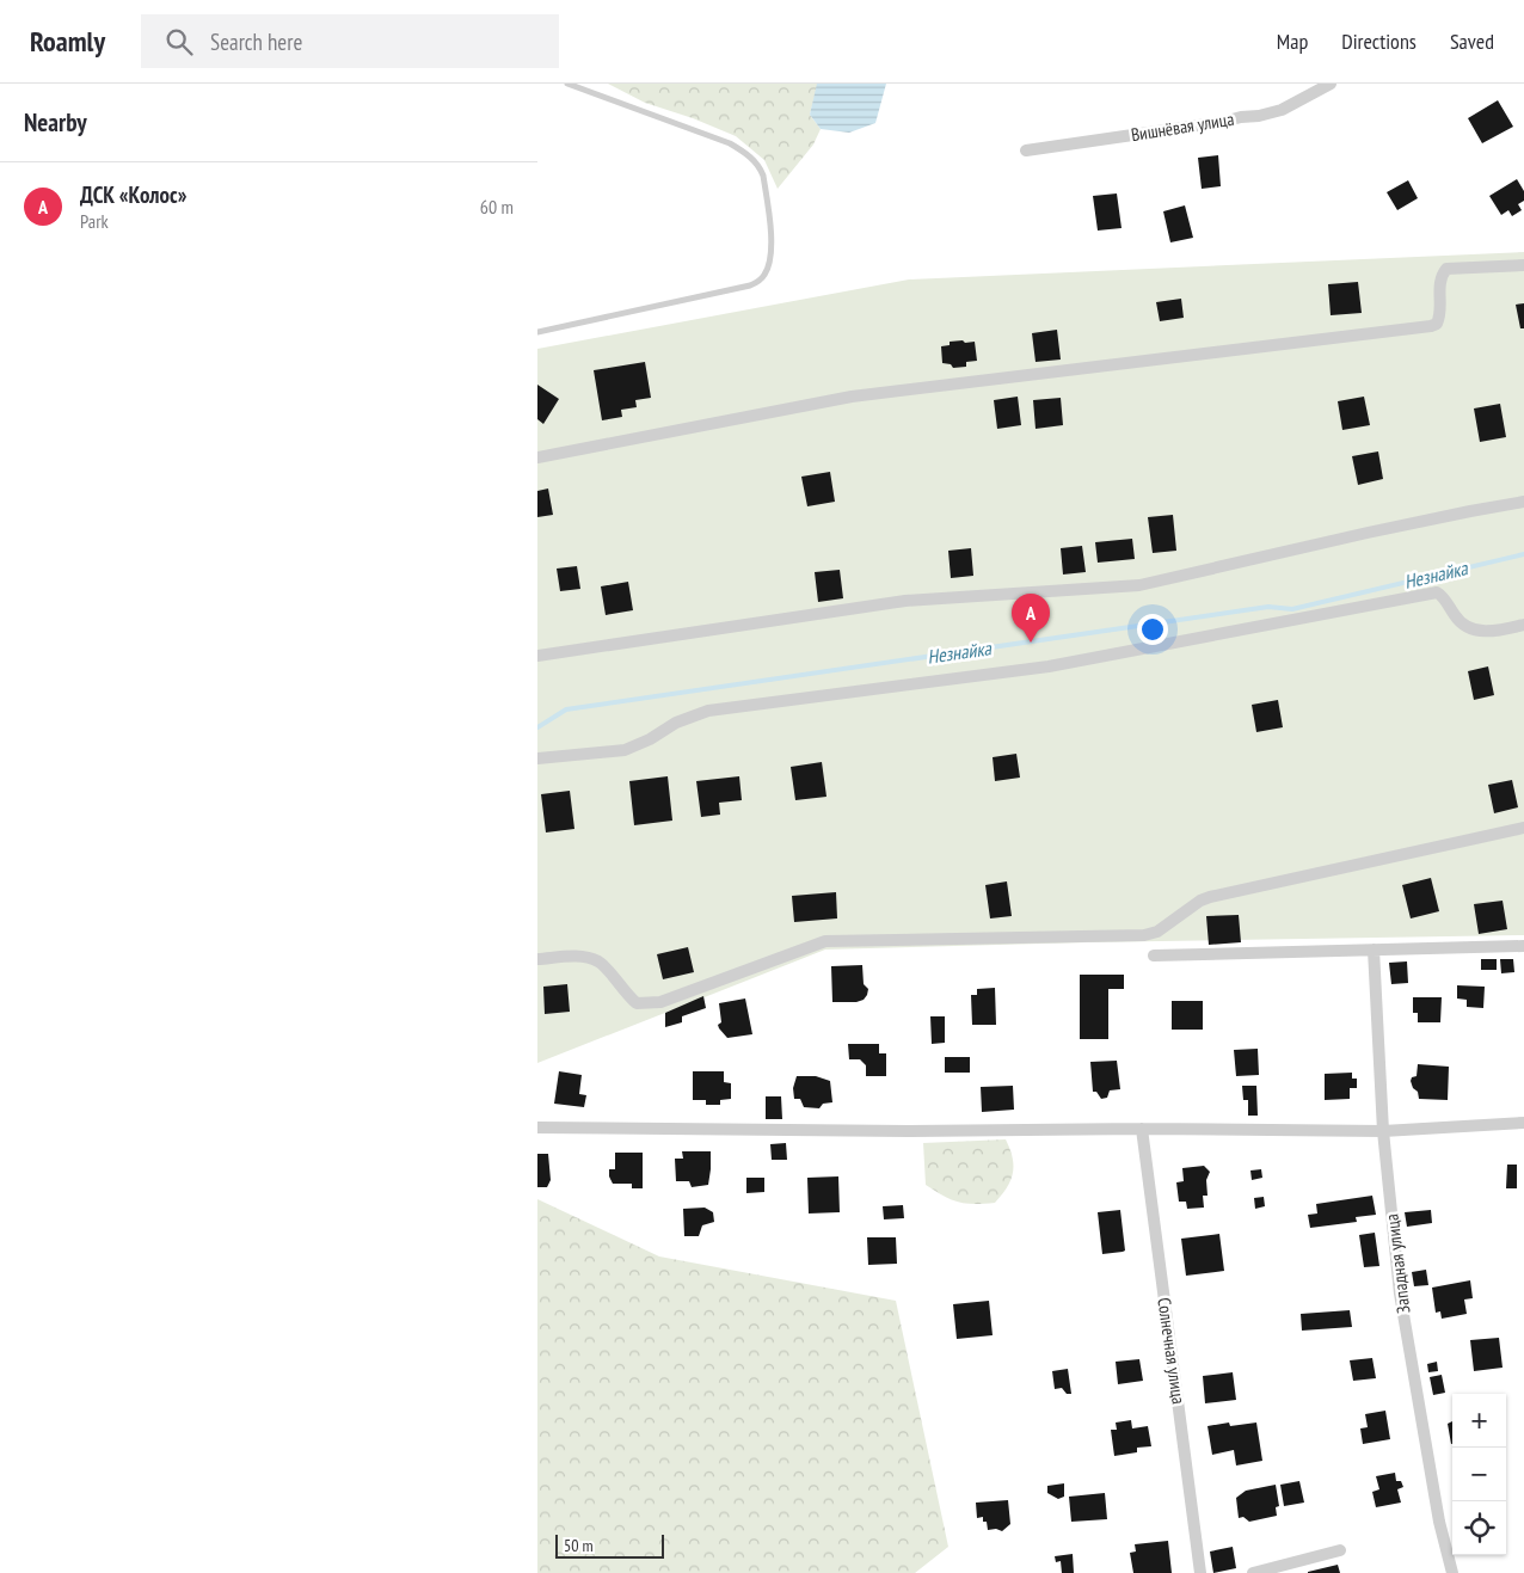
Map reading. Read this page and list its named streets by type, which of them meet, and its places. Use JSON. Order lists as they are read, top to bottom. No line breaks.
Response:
{"streets":{"street":["Вишнёвая улица","Западная улица","Солнечная улица"]},"water":["Незнайка"],"scale_bar":"50 m","page":{"header":"Roamly","search":"Search here","nav":["Map","Directions","Saved"],"heading":"Nearby","list":[{"mark":"A","name":"ДСК «Колос»","note":"Park","value":"60 m"}],"pins":"A","map_buttons":["+","−"],"scale":"50 m"}}
